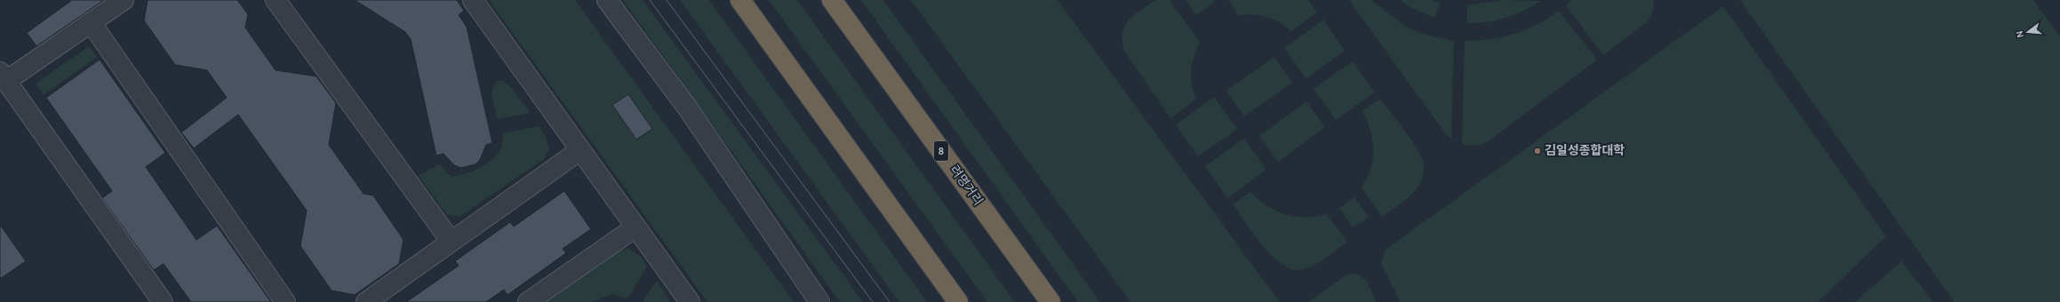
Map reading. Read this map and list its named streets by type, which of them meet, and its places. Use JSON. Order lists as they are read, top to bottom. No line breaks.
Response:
{"streets":{"highway":["8","려명거리"]},"places":["김일성종합대학"],"north":"left"}
